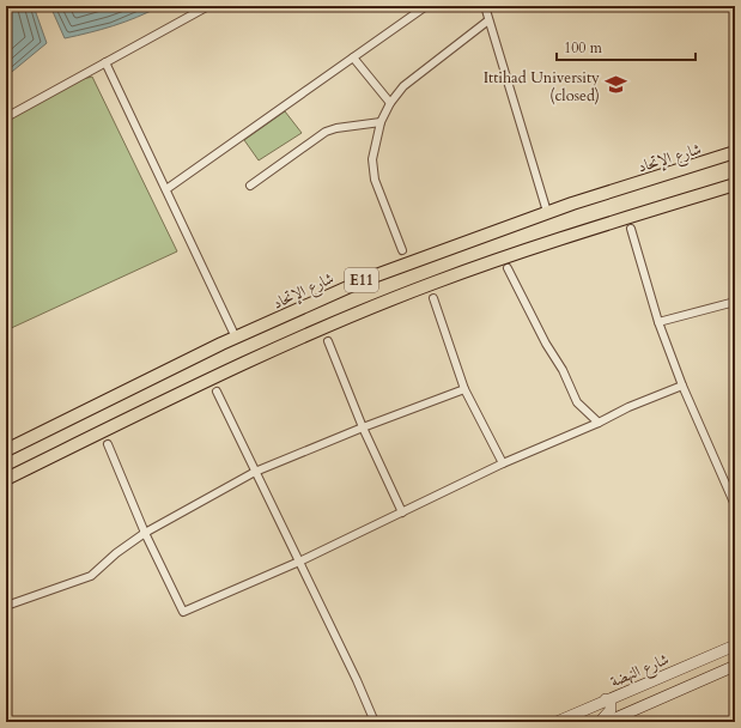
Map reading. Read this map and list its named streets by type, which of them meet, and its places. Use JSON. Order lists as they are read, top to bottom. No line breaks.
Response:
{"streets":{"main road":["شارع الإتحاد","E11","شارع النهضة"]},"places":{"school or university":["Ittihad University (closed)"]},"scale_bar":"100 m"}
